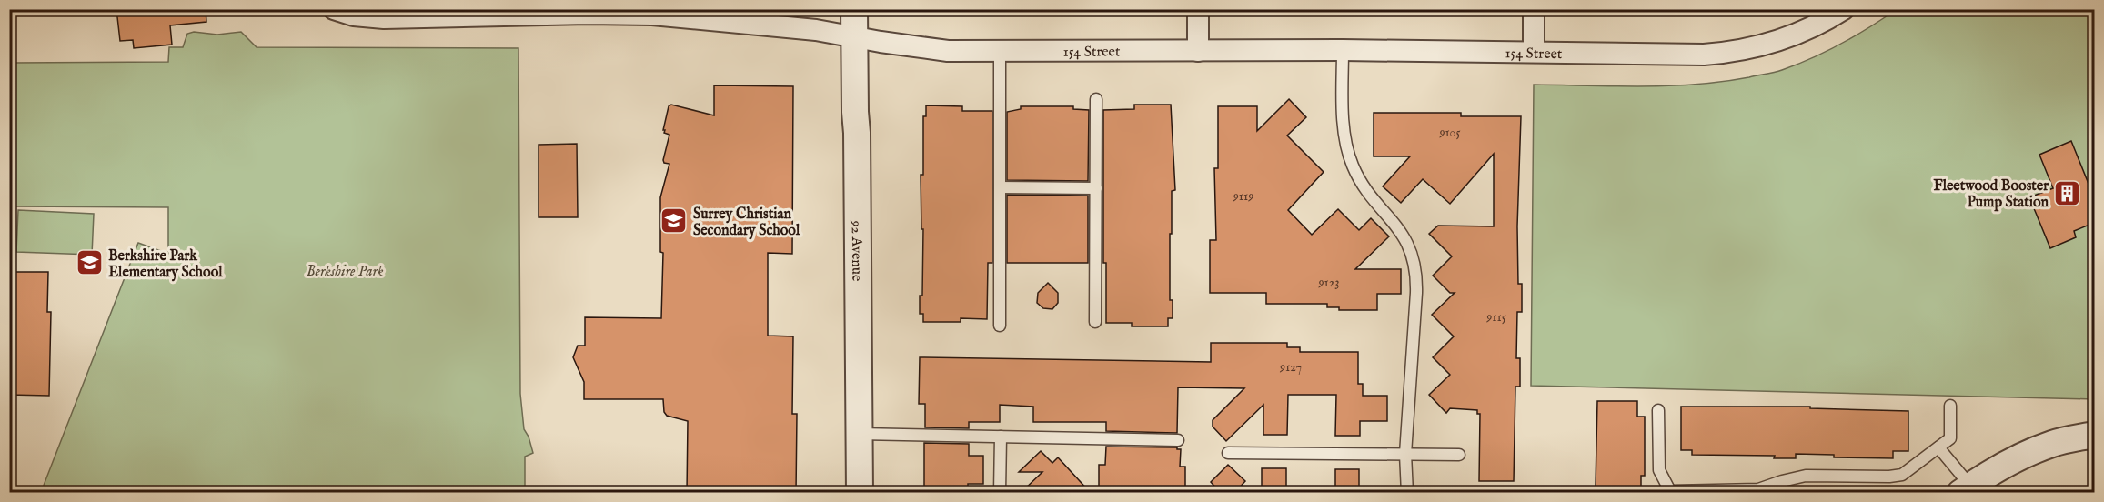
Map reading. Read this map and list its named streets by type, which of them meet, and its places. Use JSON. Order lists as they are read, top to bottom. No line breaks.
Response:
{"streets":{"street":["154 Street","92 Avenue"]},"crossings":[["154 Street","92 Avenue"]],"parks":["Berkshire Park"],"places":{"building":["Fleetwood Booster Pump Station"],"school or university":["Surrey Christian Secondary School","Berkshire Park Elementary School"]},"house_numbers":["9105","9119","9123","9115","9127"]}
